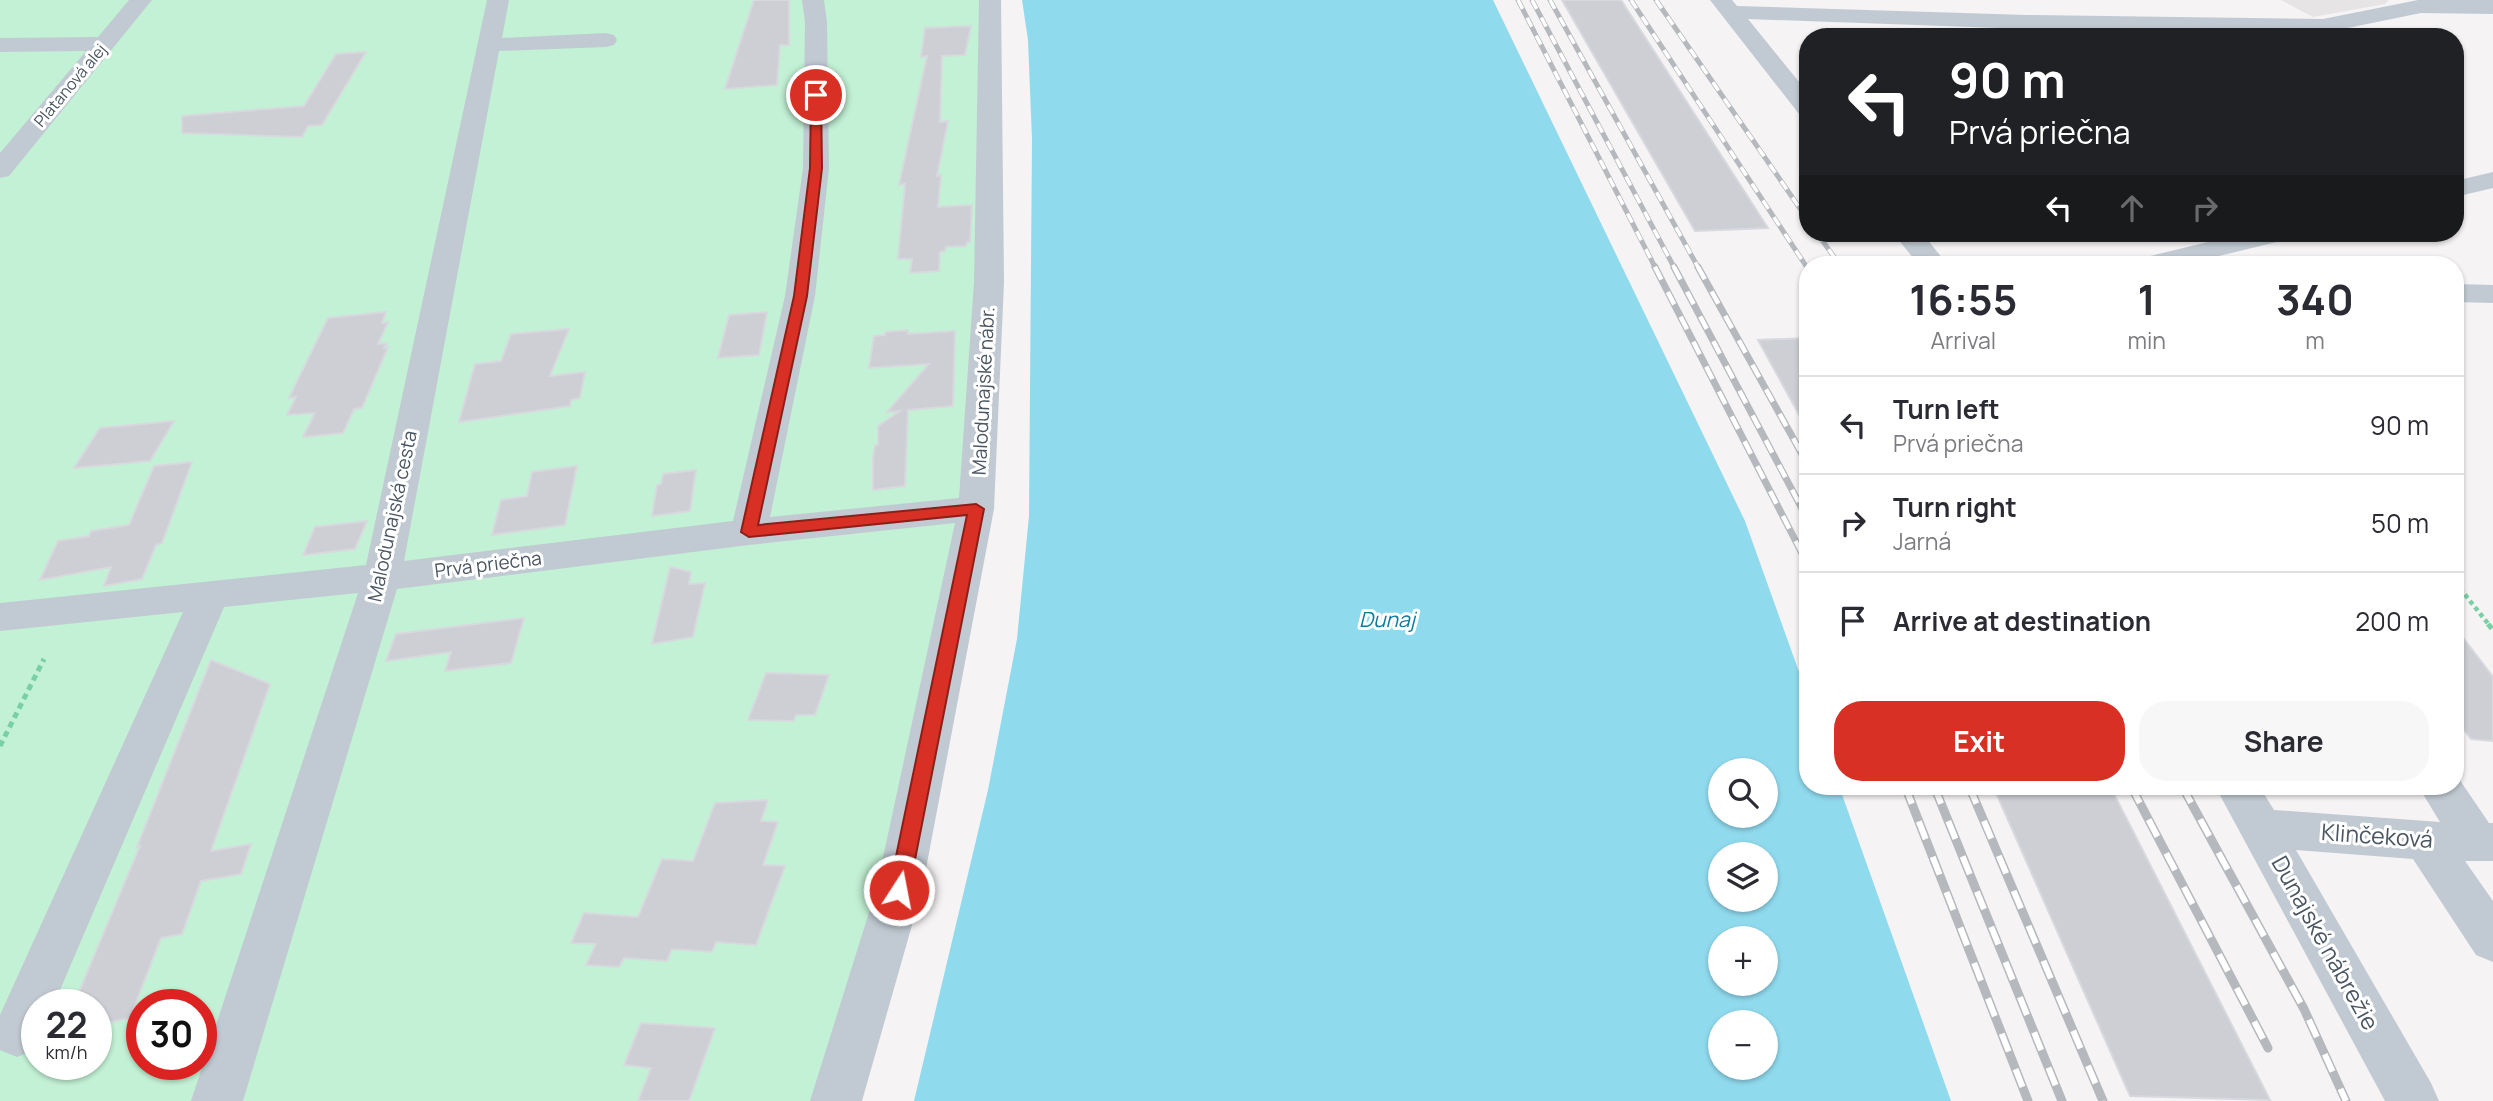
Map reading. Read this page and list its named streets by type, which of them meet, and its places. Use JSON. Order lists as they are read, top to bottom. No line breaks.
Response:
{"streets":{"street":["Platanová alej","Malodunajské nábr.","Malodunajská cesta","Prvá priečna","Klinčeková","Dunajské nábrežie"]},"crossings":[["Malodunajské nábr.","Prvá priečna"],["Malodunajská cesta","Prvá priečna"],["Klinčeková","Dunajské nábrežie"]],"water":["Dunaj"],"page":{"turn":["90 m","Prvá priečna"],"eta":["16:55","Arrival","1","min","340","m"],"list":[{"name":"Turn left","note":"Prvá priečna","value":"90 m"},{"name":"Turn right","note":"Jarná","value":"50 m"},{"name":"Arrive at destination","value":"200 m"}],"buttons":["Exit","Share"],"map_buttons":["+","−"],"speed":"22 km/h","limit":"30"}}
